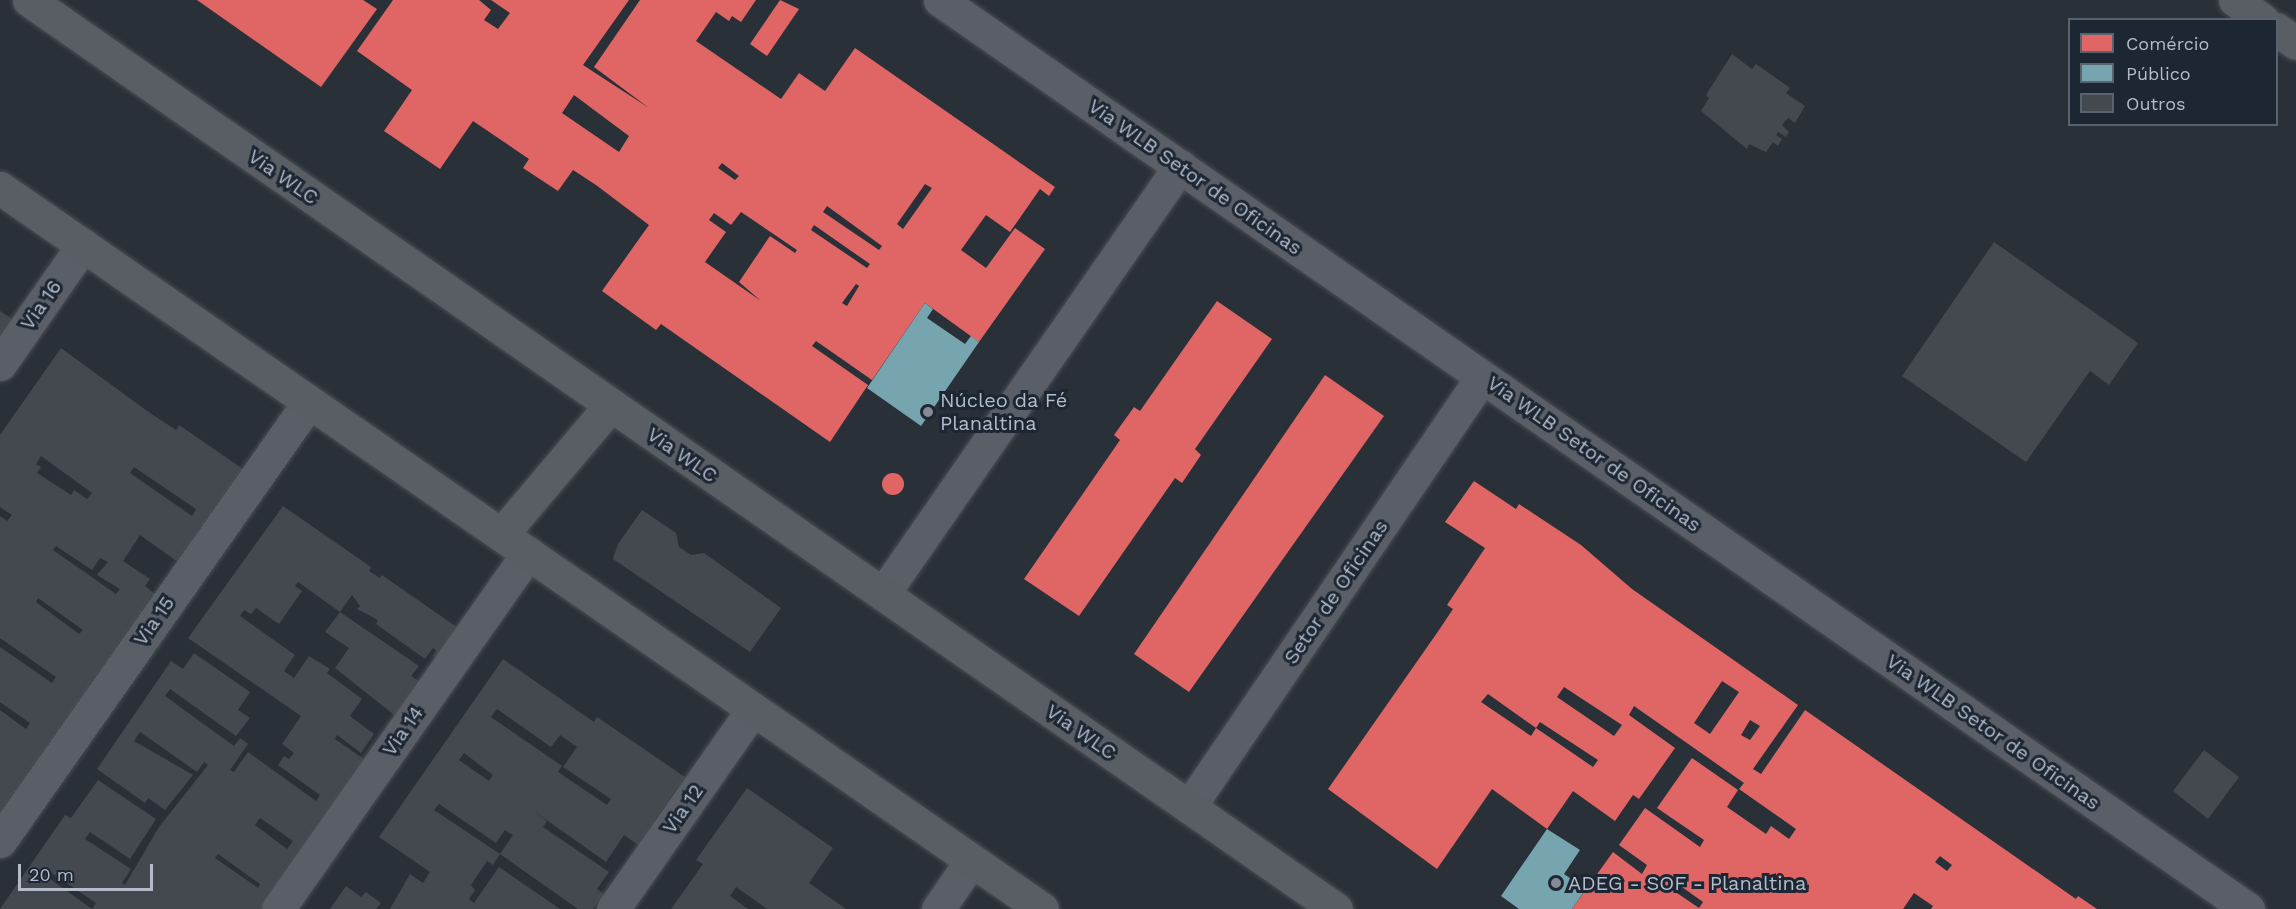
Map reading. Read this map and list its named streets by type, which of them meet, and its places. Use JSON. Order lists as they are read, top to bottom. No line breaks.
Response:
{"streets":{"street":["Via WLC","Via WLB Setor de Oficinas","Via 16","Setor de Oficinas","Via 15","Via 14","Via 12"]},"crossings":[["Via WLC","Setor de Oficinas"],["Via WLB Setor de Oficinas","Setor de Oficinas"]],"places":["Núcleo da Fé Planaltina","ADEG - SOF - Planaltina"],"legend":["Comércio","Público","Outros"],"scale_bar":"20 m"}
